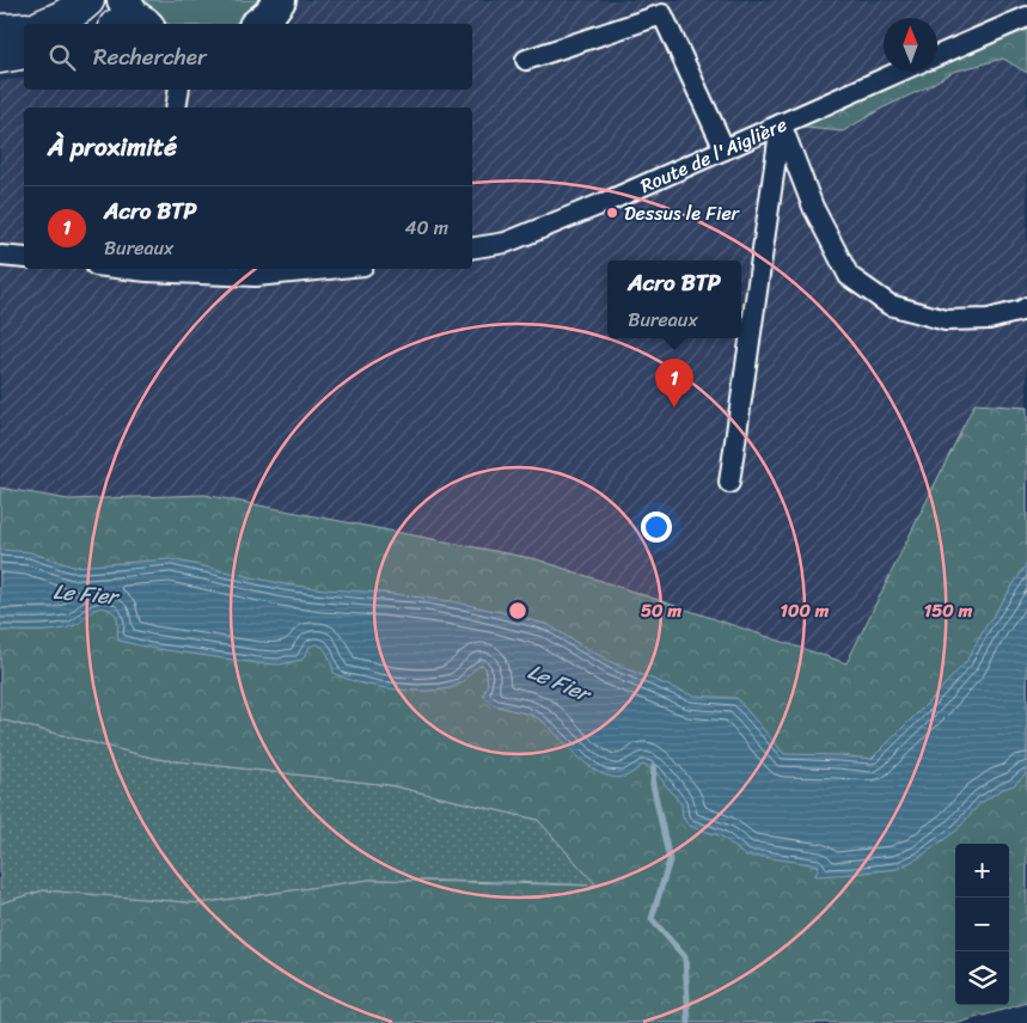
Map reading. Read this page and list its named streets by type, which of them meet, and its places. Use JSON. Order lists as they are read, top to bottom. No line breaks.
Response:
{"streets":{"street":["Route de l'Aiglière"]},"water":["Le Fier"],"places":["Dessus le Fier"],"north":"top","page":{"search":"Rechercher","heading":"À proximité","list":[{"mark":"1","name":"Acro BTP","note":"Bureaux","value":"40 m"}],"popup":["Acro BTP","Bureaux"],"pins":"1","map_buttons":["+","−"]},"rings":["50 m","100 m","150 m"]}
